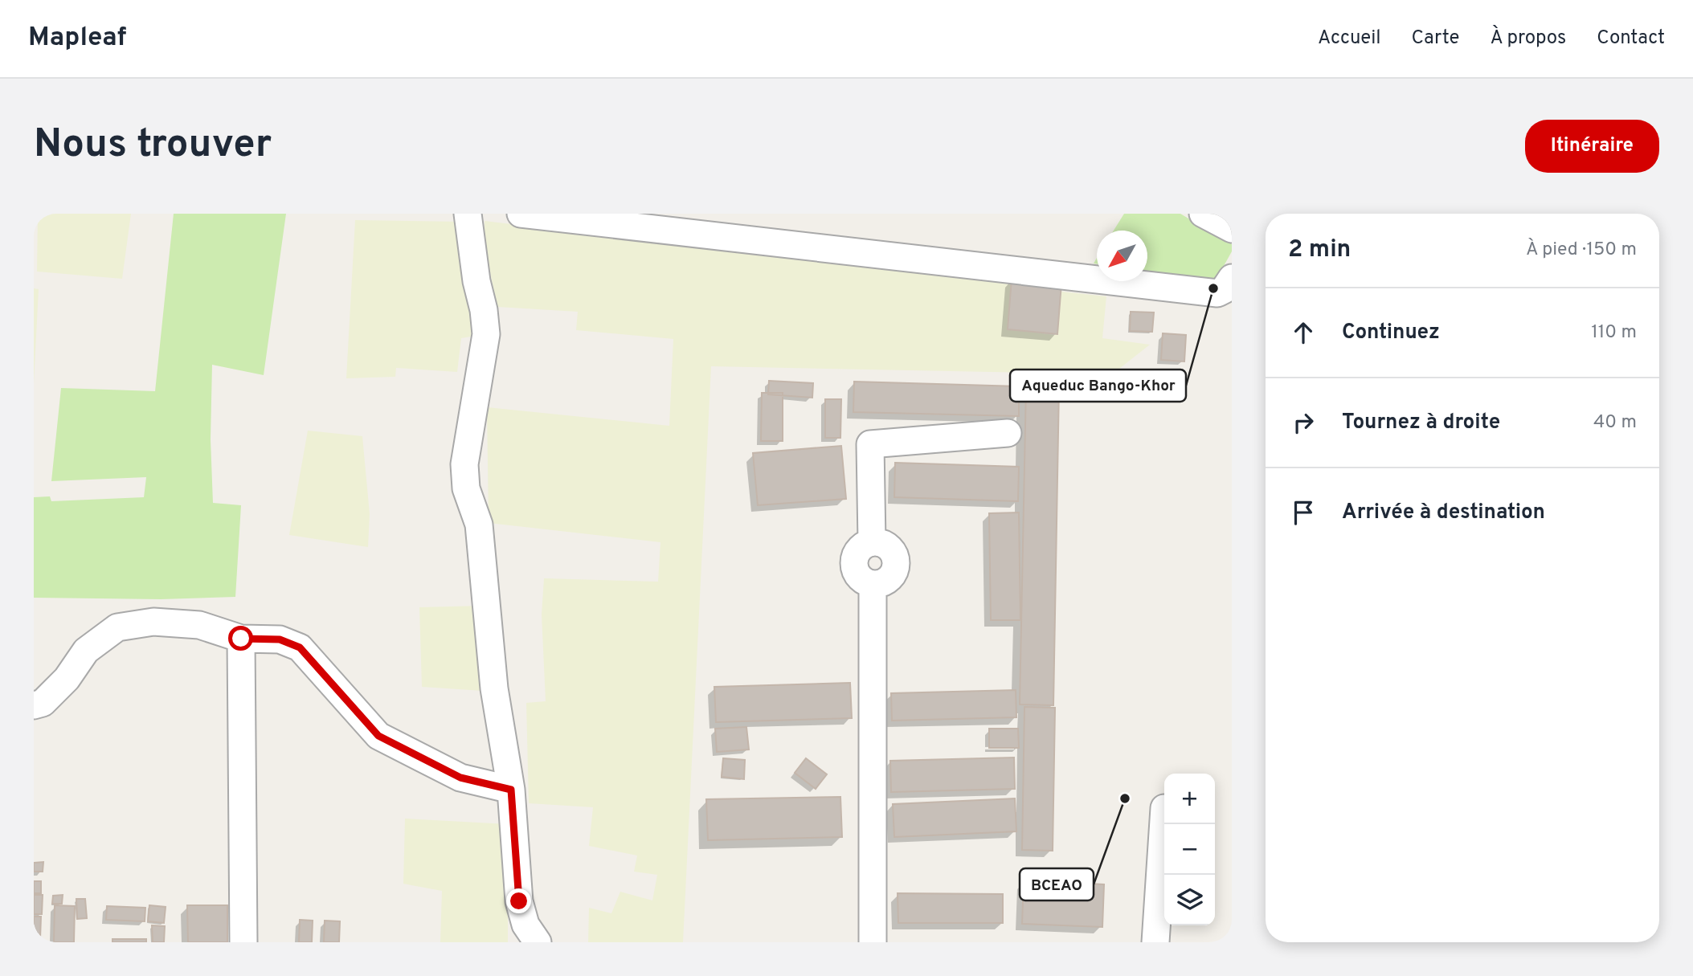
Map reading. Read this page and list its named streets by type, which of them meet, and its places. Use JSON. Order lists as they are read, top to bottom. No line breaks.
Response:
{"places":["Aqueduc Bango-Khor","BCEAO"],"north":"bottom left","page":{"header":"Mapleaf","nav":["Accueil","Carte","À propos","Contact"],"buttons":"Itinéraire","title":"Nous trouver","heading":["2 min","À pied · 150 m"],"list":[["Continuez","110 m"],["Tournez à droite","40 m"],"Arrivée à destination"],"map_buttons":["+","−"]}}
